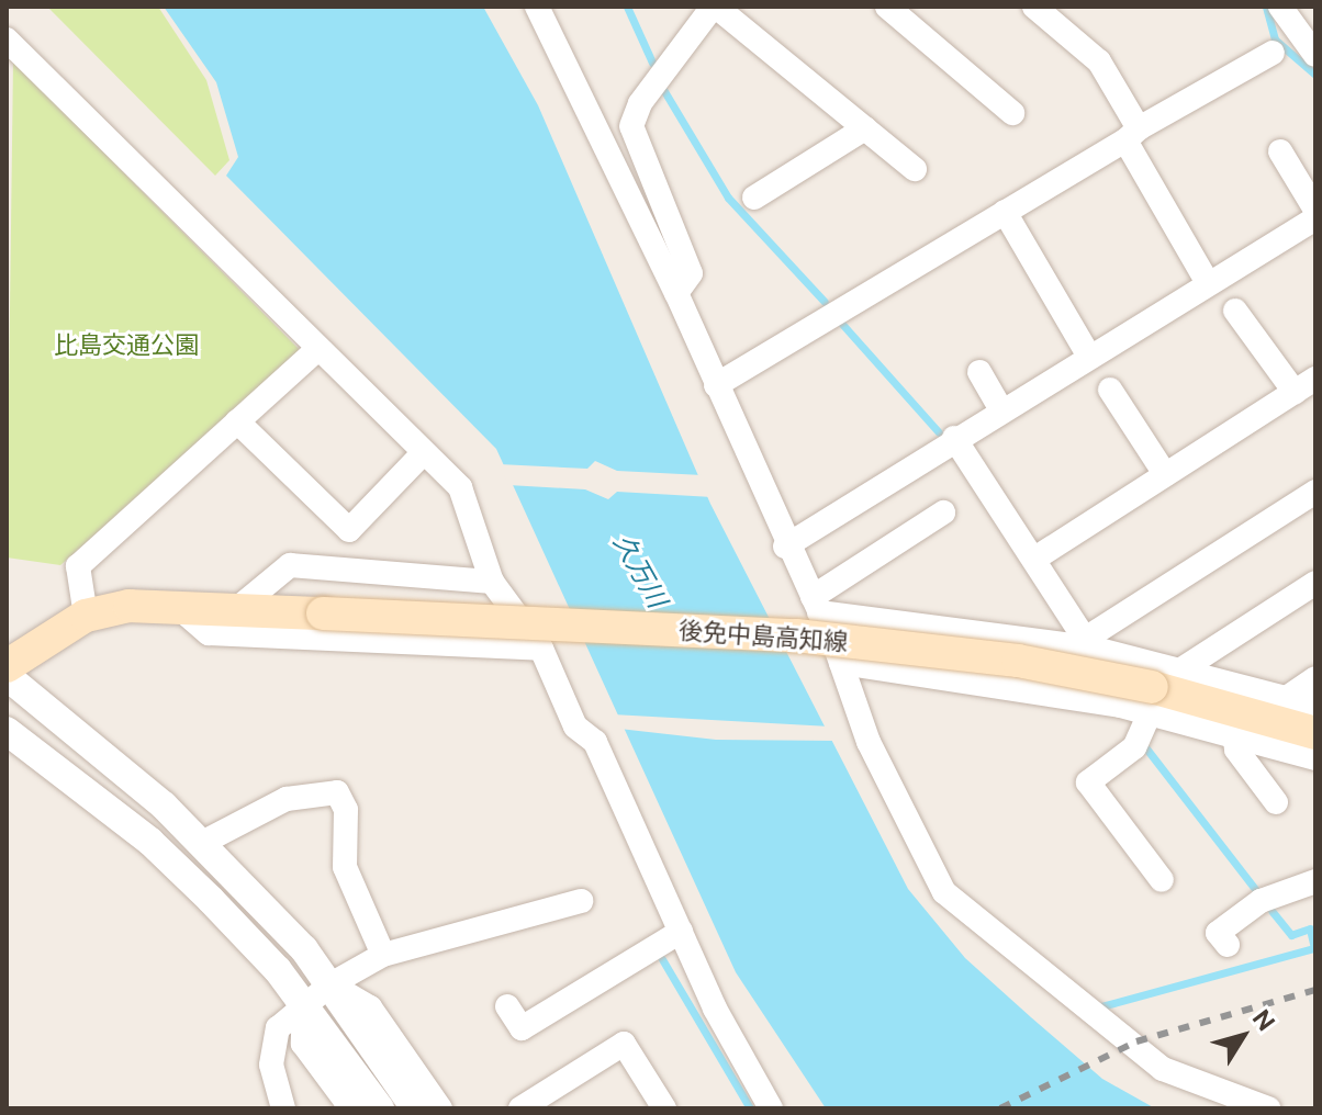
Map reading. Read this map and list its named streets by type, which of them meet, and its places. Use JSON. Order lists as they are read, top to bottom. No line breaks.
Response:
{"streets":{"main road":["後免中島高知線"]},"water":["久万川"],"parks":["比島交通公園"],"north":"top right"}
